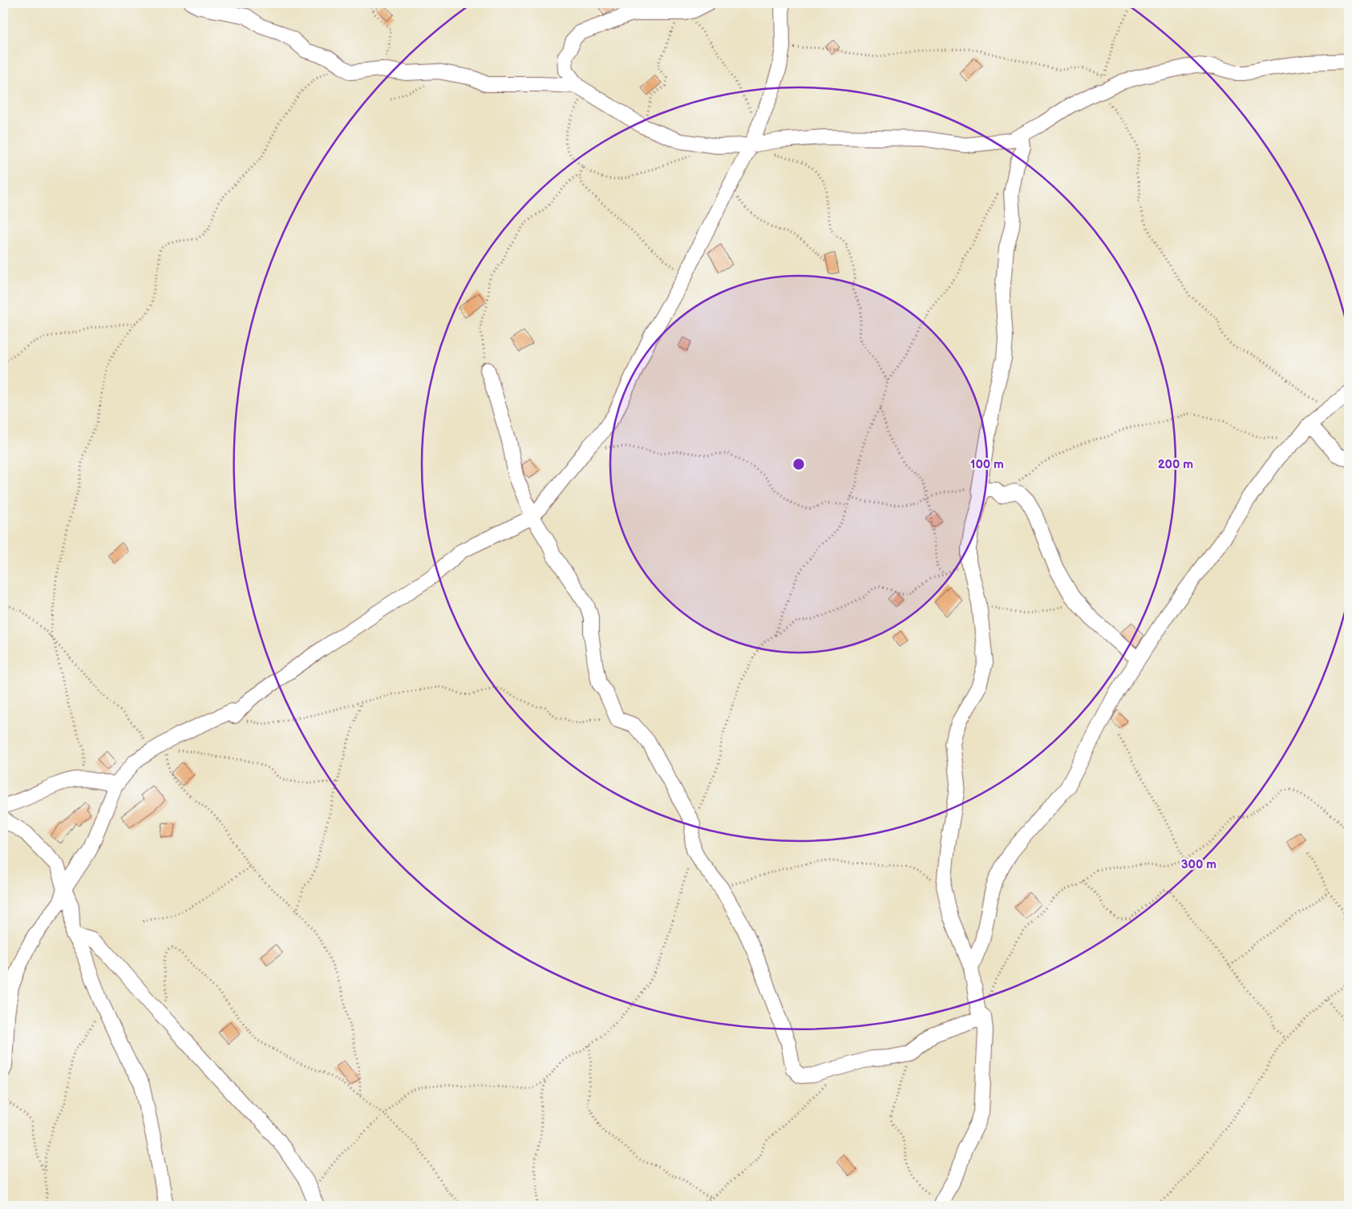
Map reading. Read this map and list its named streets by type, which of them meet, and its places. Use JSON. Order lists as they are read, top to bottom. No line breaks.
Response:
{"rings":["100 m","200 m","300 m"]}
